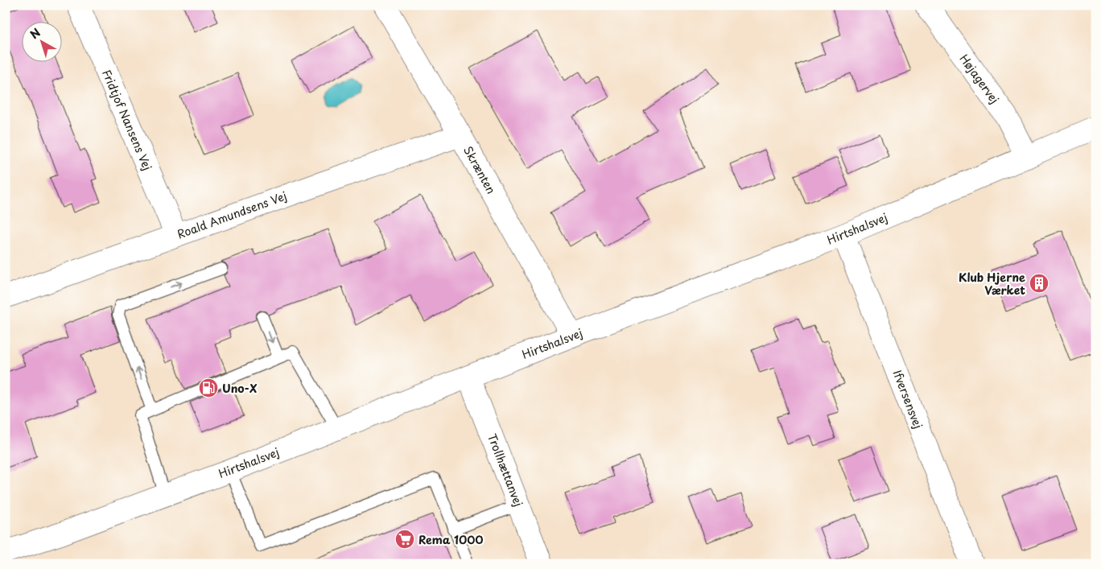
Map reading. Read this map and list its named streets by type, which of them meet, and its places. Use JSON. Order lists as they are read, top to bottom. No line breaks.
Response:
{"streets":{"street":["Højagervej","Fridtjof Nansens Vej","Skrænten","Roald Amundsens Vej","Hirtshalsvej","Ifversensvej","Trollhættanvej"]},"crossings":[["Højagervej","Hirtshalsvej"],["Fridtjof Nansens Vej","Roald Amundsens Vej"],["Skrænten","Roald Amundsens Vej"],["Skrænten","Hirtshalsvej"],["Hirtshalsvej","Ifversensvej"],["Hirtshalsvej","Trollhættanvej"]],"places":{"building":["Klub Hjerne Værket"],"fuel station":["Uno-X"],"supermarket":["Rema 1000"]},"north":"top left"}
